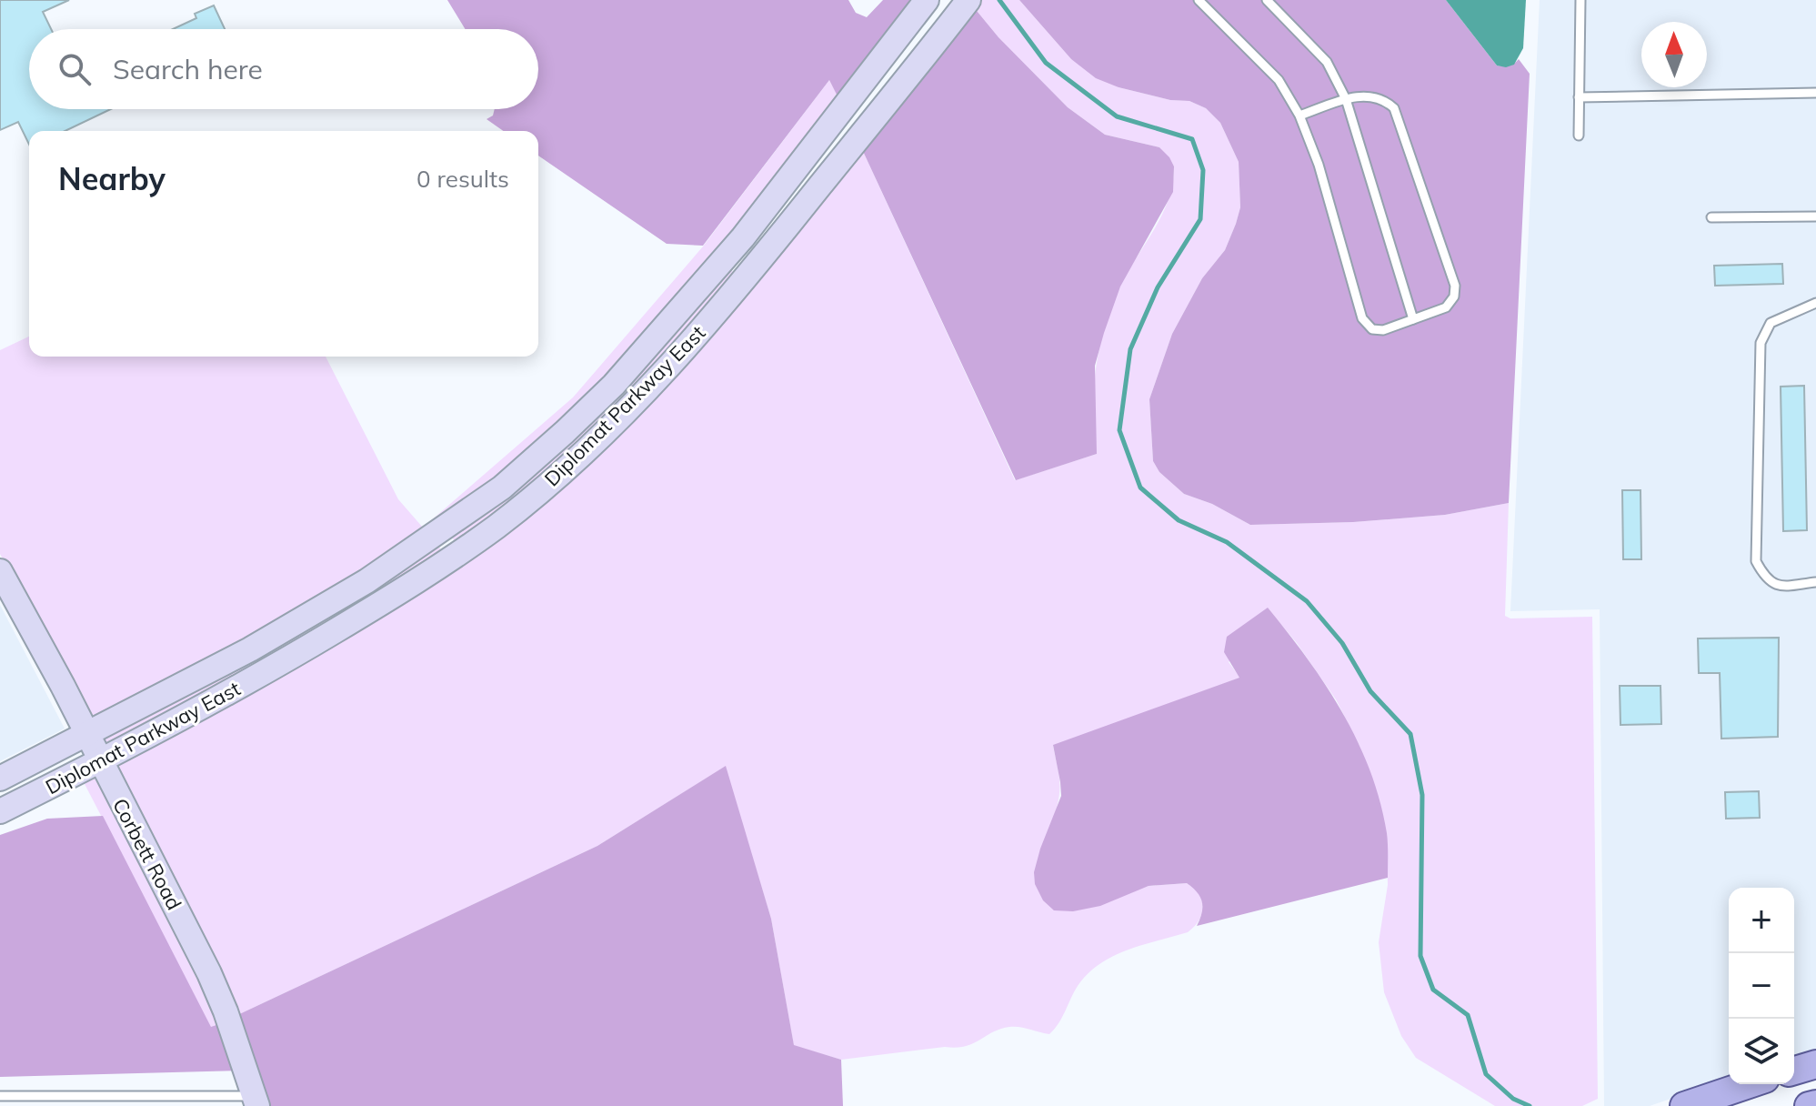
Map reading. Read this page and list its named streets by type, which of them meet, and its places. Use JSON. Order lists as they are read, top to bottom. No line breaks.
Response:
{"streets":{"main road":["Diplomat Parkway East","Corbett Road"]},"crossings":[["Diplomat Parkway East","Corbett Road"]],"north":"top","page":{"search":"Search here","heading":["Nearby","0 results"],"map_buttons":["+","−"]}}
